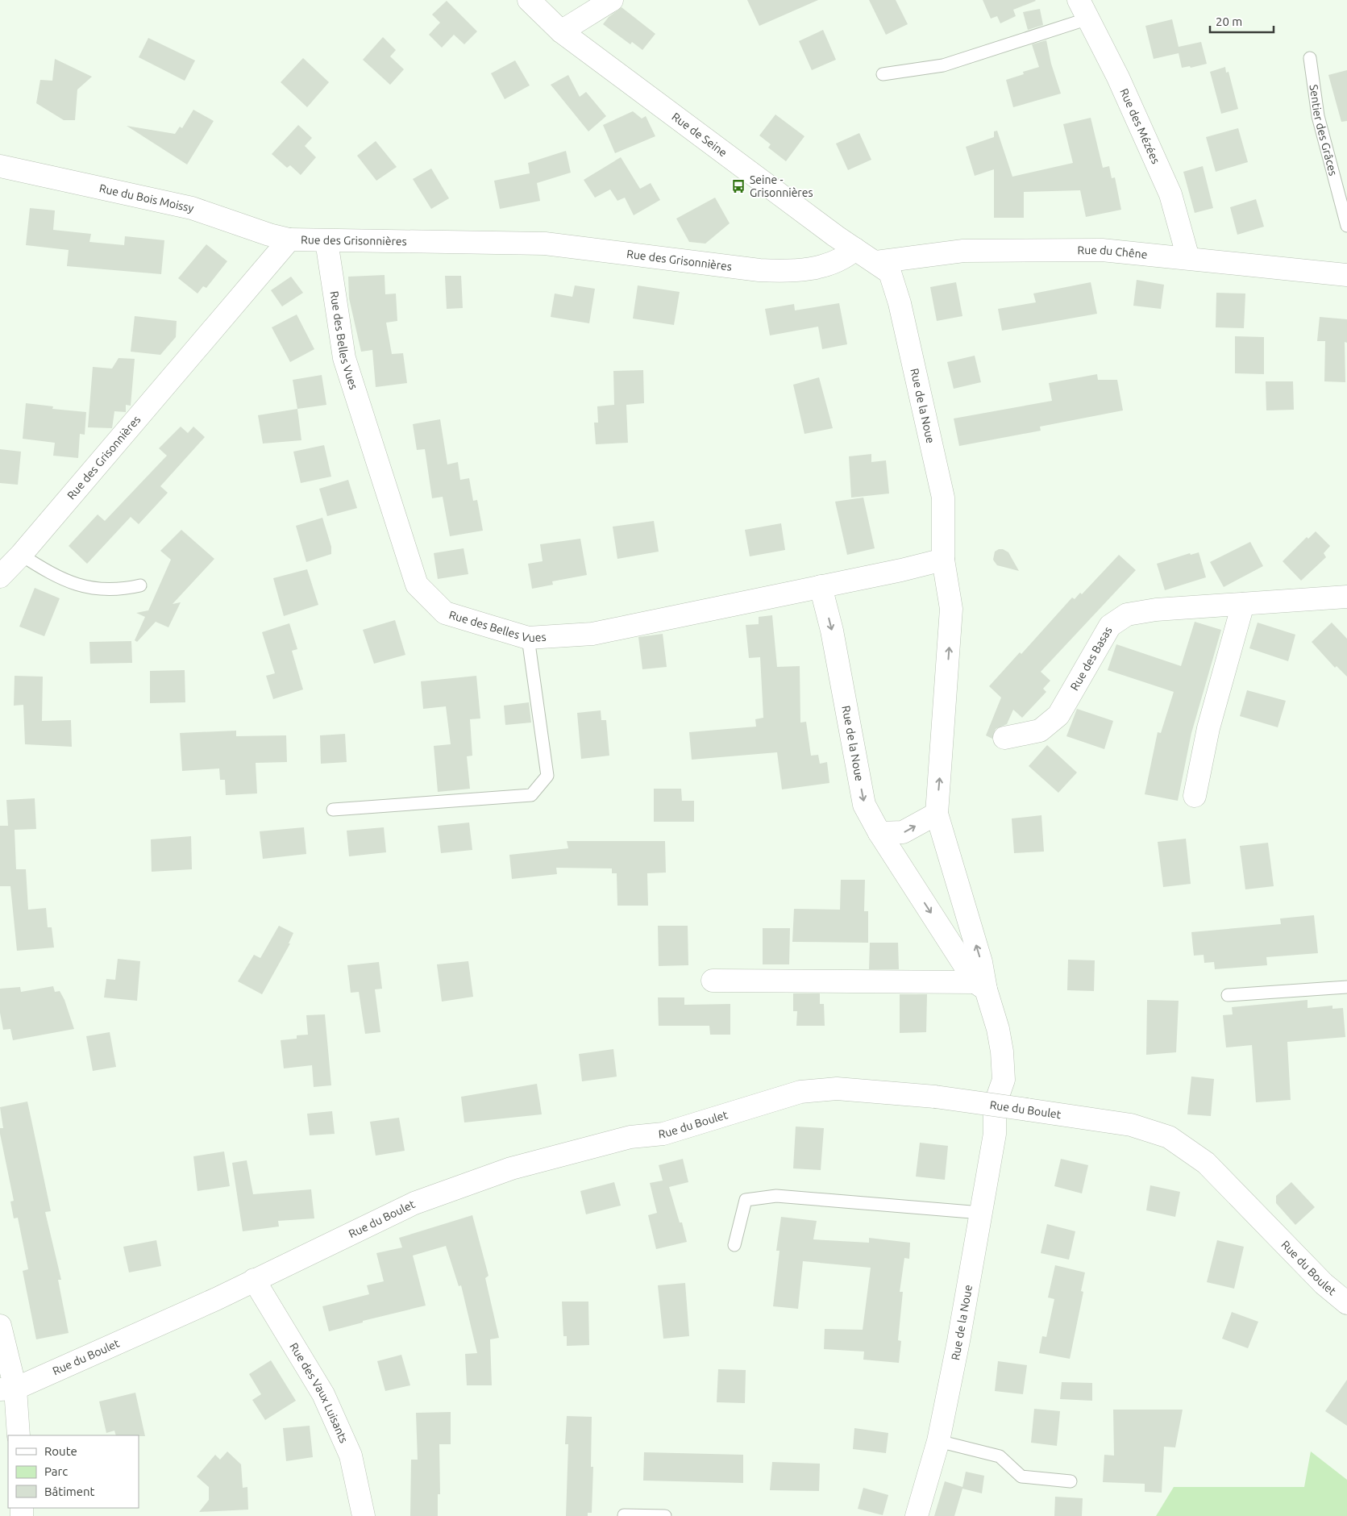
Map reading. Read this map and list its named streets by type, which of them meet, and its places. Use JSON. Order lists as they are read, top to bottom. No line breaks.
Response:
{"streets":{"street":["Rue des Mézées","Rue de Seine","Rue du Bois Moissy","Rue des Grisonnières","Rue du Chêne","Rue des Belles Vues","Rue de la Noue","Rue des Basas","Rue du Boulet","Rue des Vaux Luisants"],"lane":["Sentier des Grâces"]},"crossings":[["Rue des Mézées","Rue du Chêne"],["Rue de Seine","Rue des Grisonnières"],["Rue de Seine","Rue du Chêne"],["Rue de Seine","Rue de la Noue"],["Rue du Bois Moissy","Rue des Grisonnières"],["Rue des Grisonnières","Rue des Belles Vues"],["Rue du Chêne","Rue de la Noue"],["Rue des Belles Vues","Rue de la Noue"],["Rue du Boulet","Rue des Vaux Luisants"]],"places":{"bus stop":["Seine - Grisonnières"]},"legend":["Route","Parc","Bâtiment"],"scale_bar":"20 m"}
